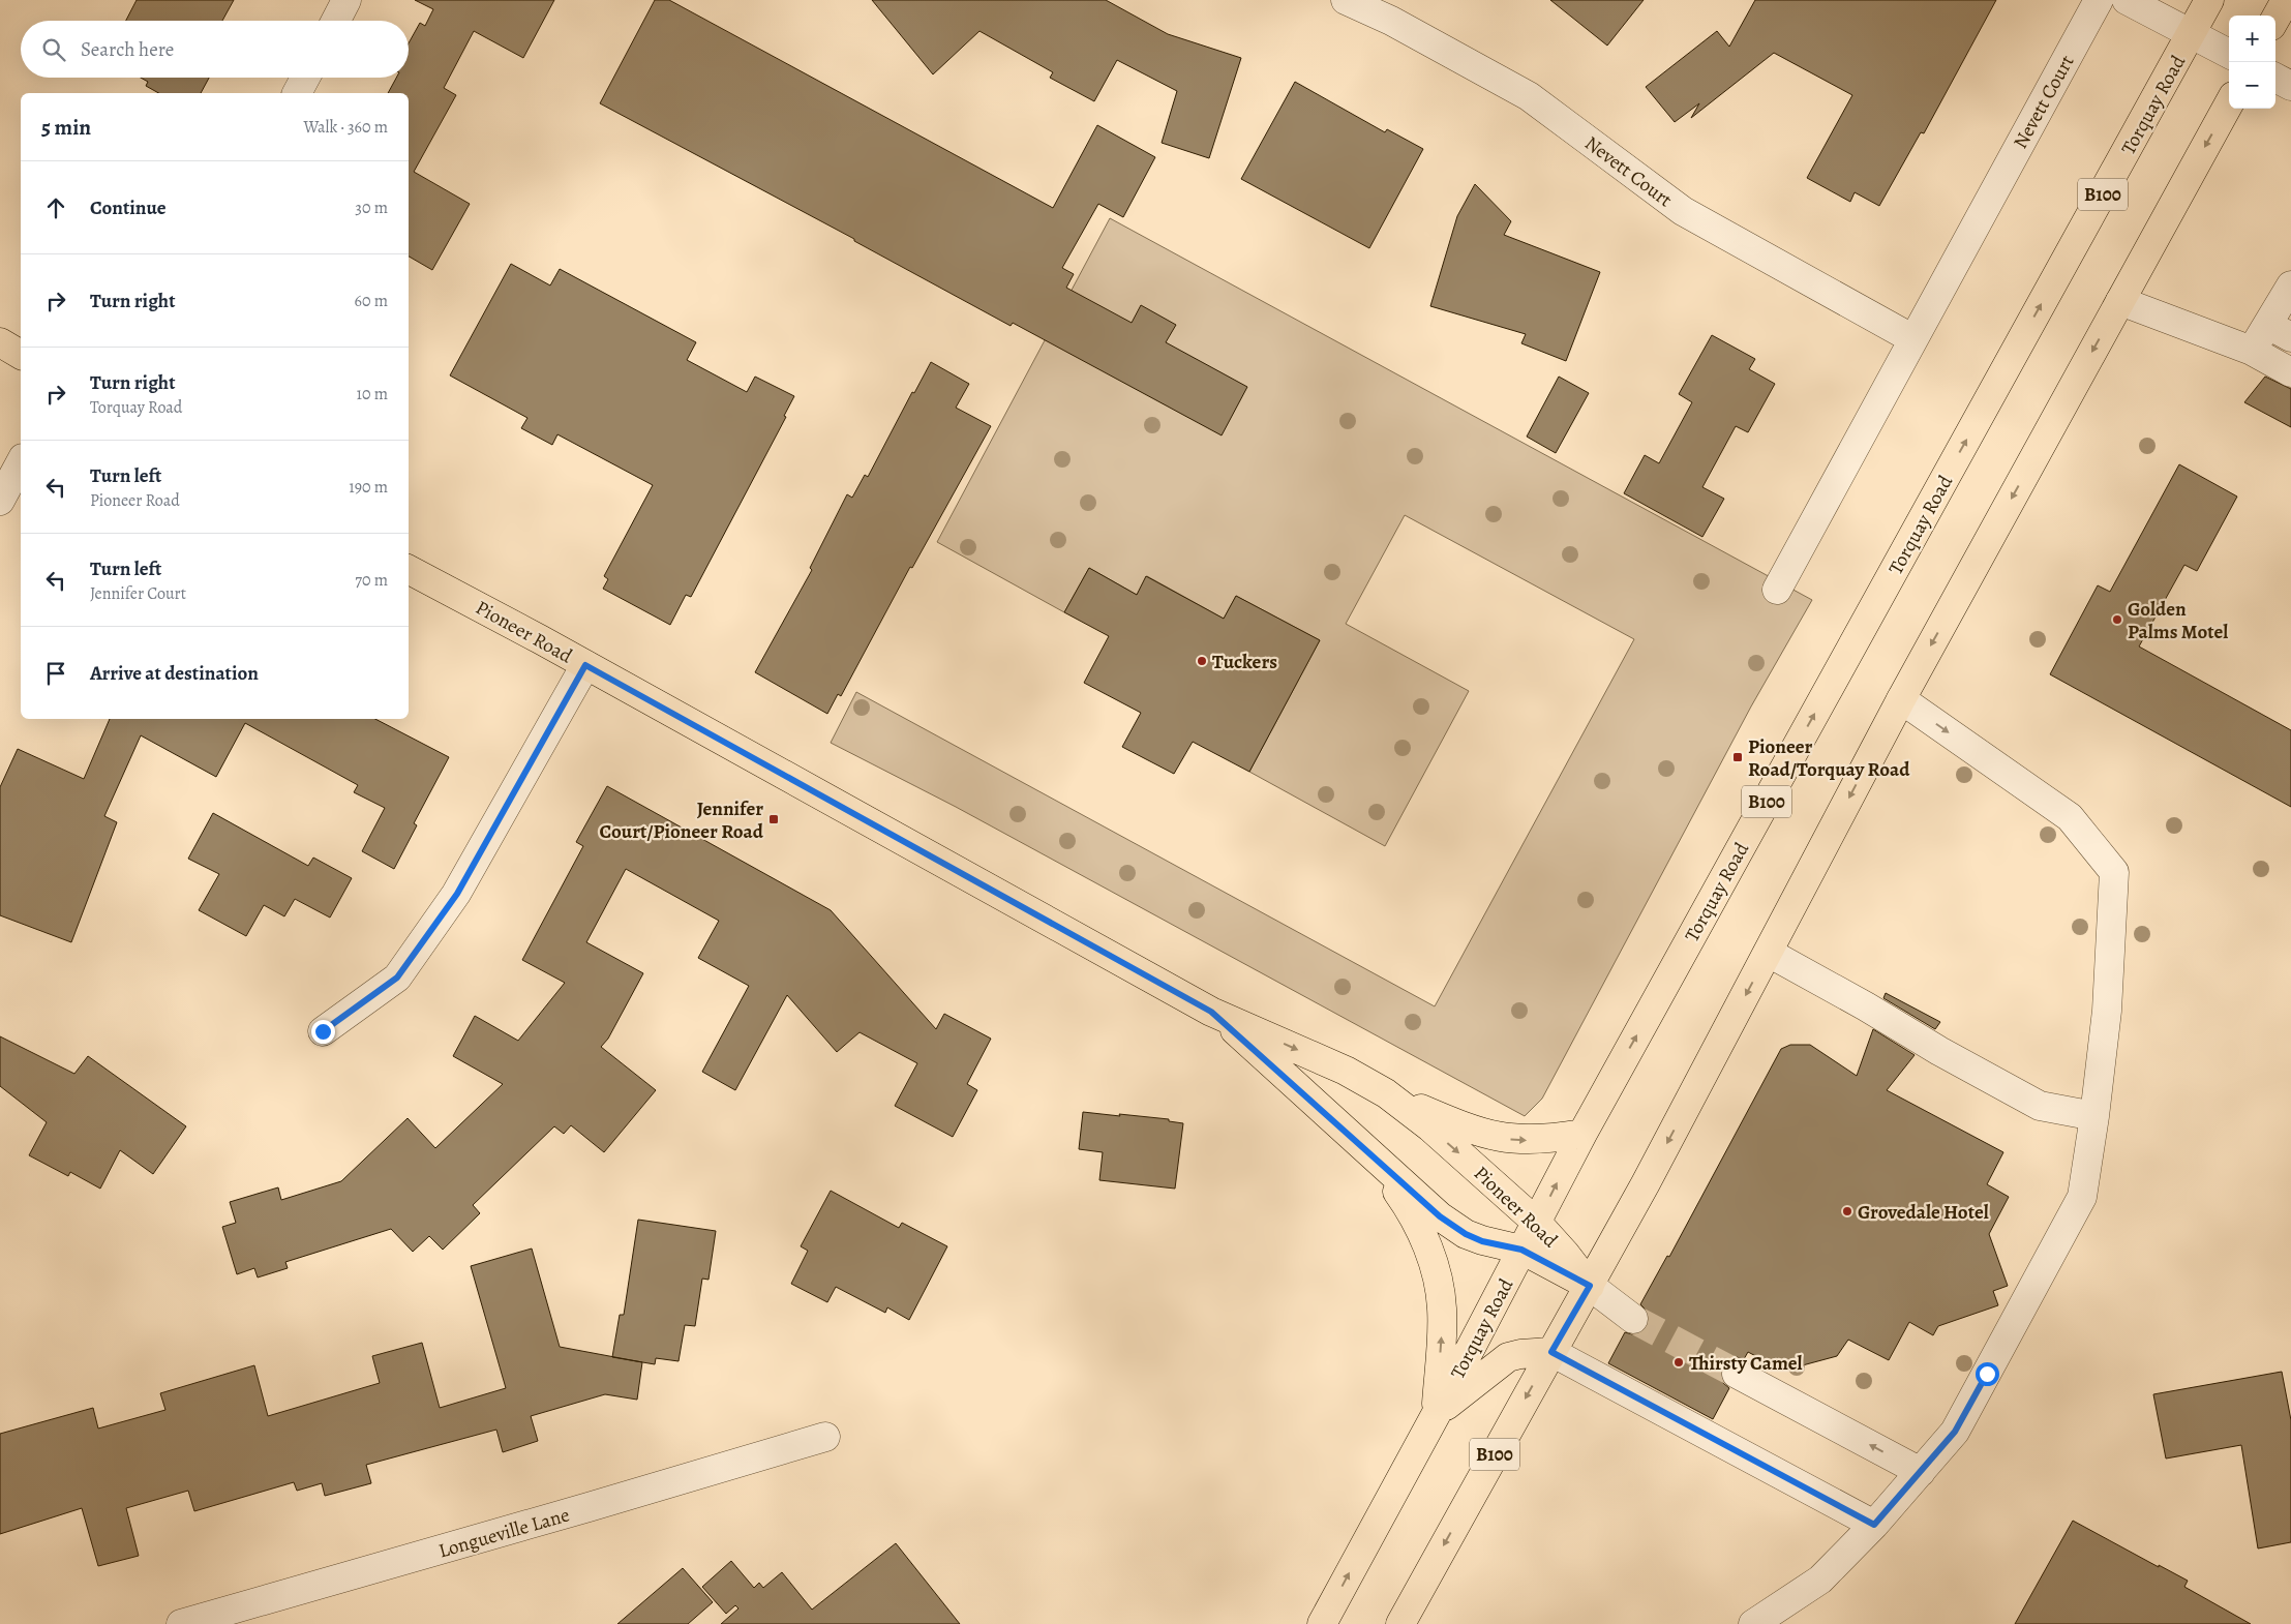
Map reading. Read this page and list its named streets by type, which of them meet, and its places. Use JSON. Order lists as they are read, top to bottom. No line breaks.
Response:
{"streets":{"main road":["Torquay Road","B100","Pioneer Road"],"street":["Nevett Court","Longueville Lane"]},"crossings":[["Torquay Road","Pioneer Road"],["B100","Pioneer Road"]],"places":{"other":["Golden Palms Motel","Tuckers","Grovedale Hotel","Thirsty Camel"],"transit":["Pioneer Road/Torquay Road","Jennifer Court/Pioneer Road"]},"page":{"map_buttons":["+","−"],"search":"Search here","heading":["5 min","Walk · 360 m"],"list":[["Continue","30 m"],["Turn right","60 m"],["Turn right","Torquay Road","10 m"],["Turn left","Pioneer Road","190 m"],["Turn left","Jennifer Court","70 m"],"Arrive at destination"]}}
